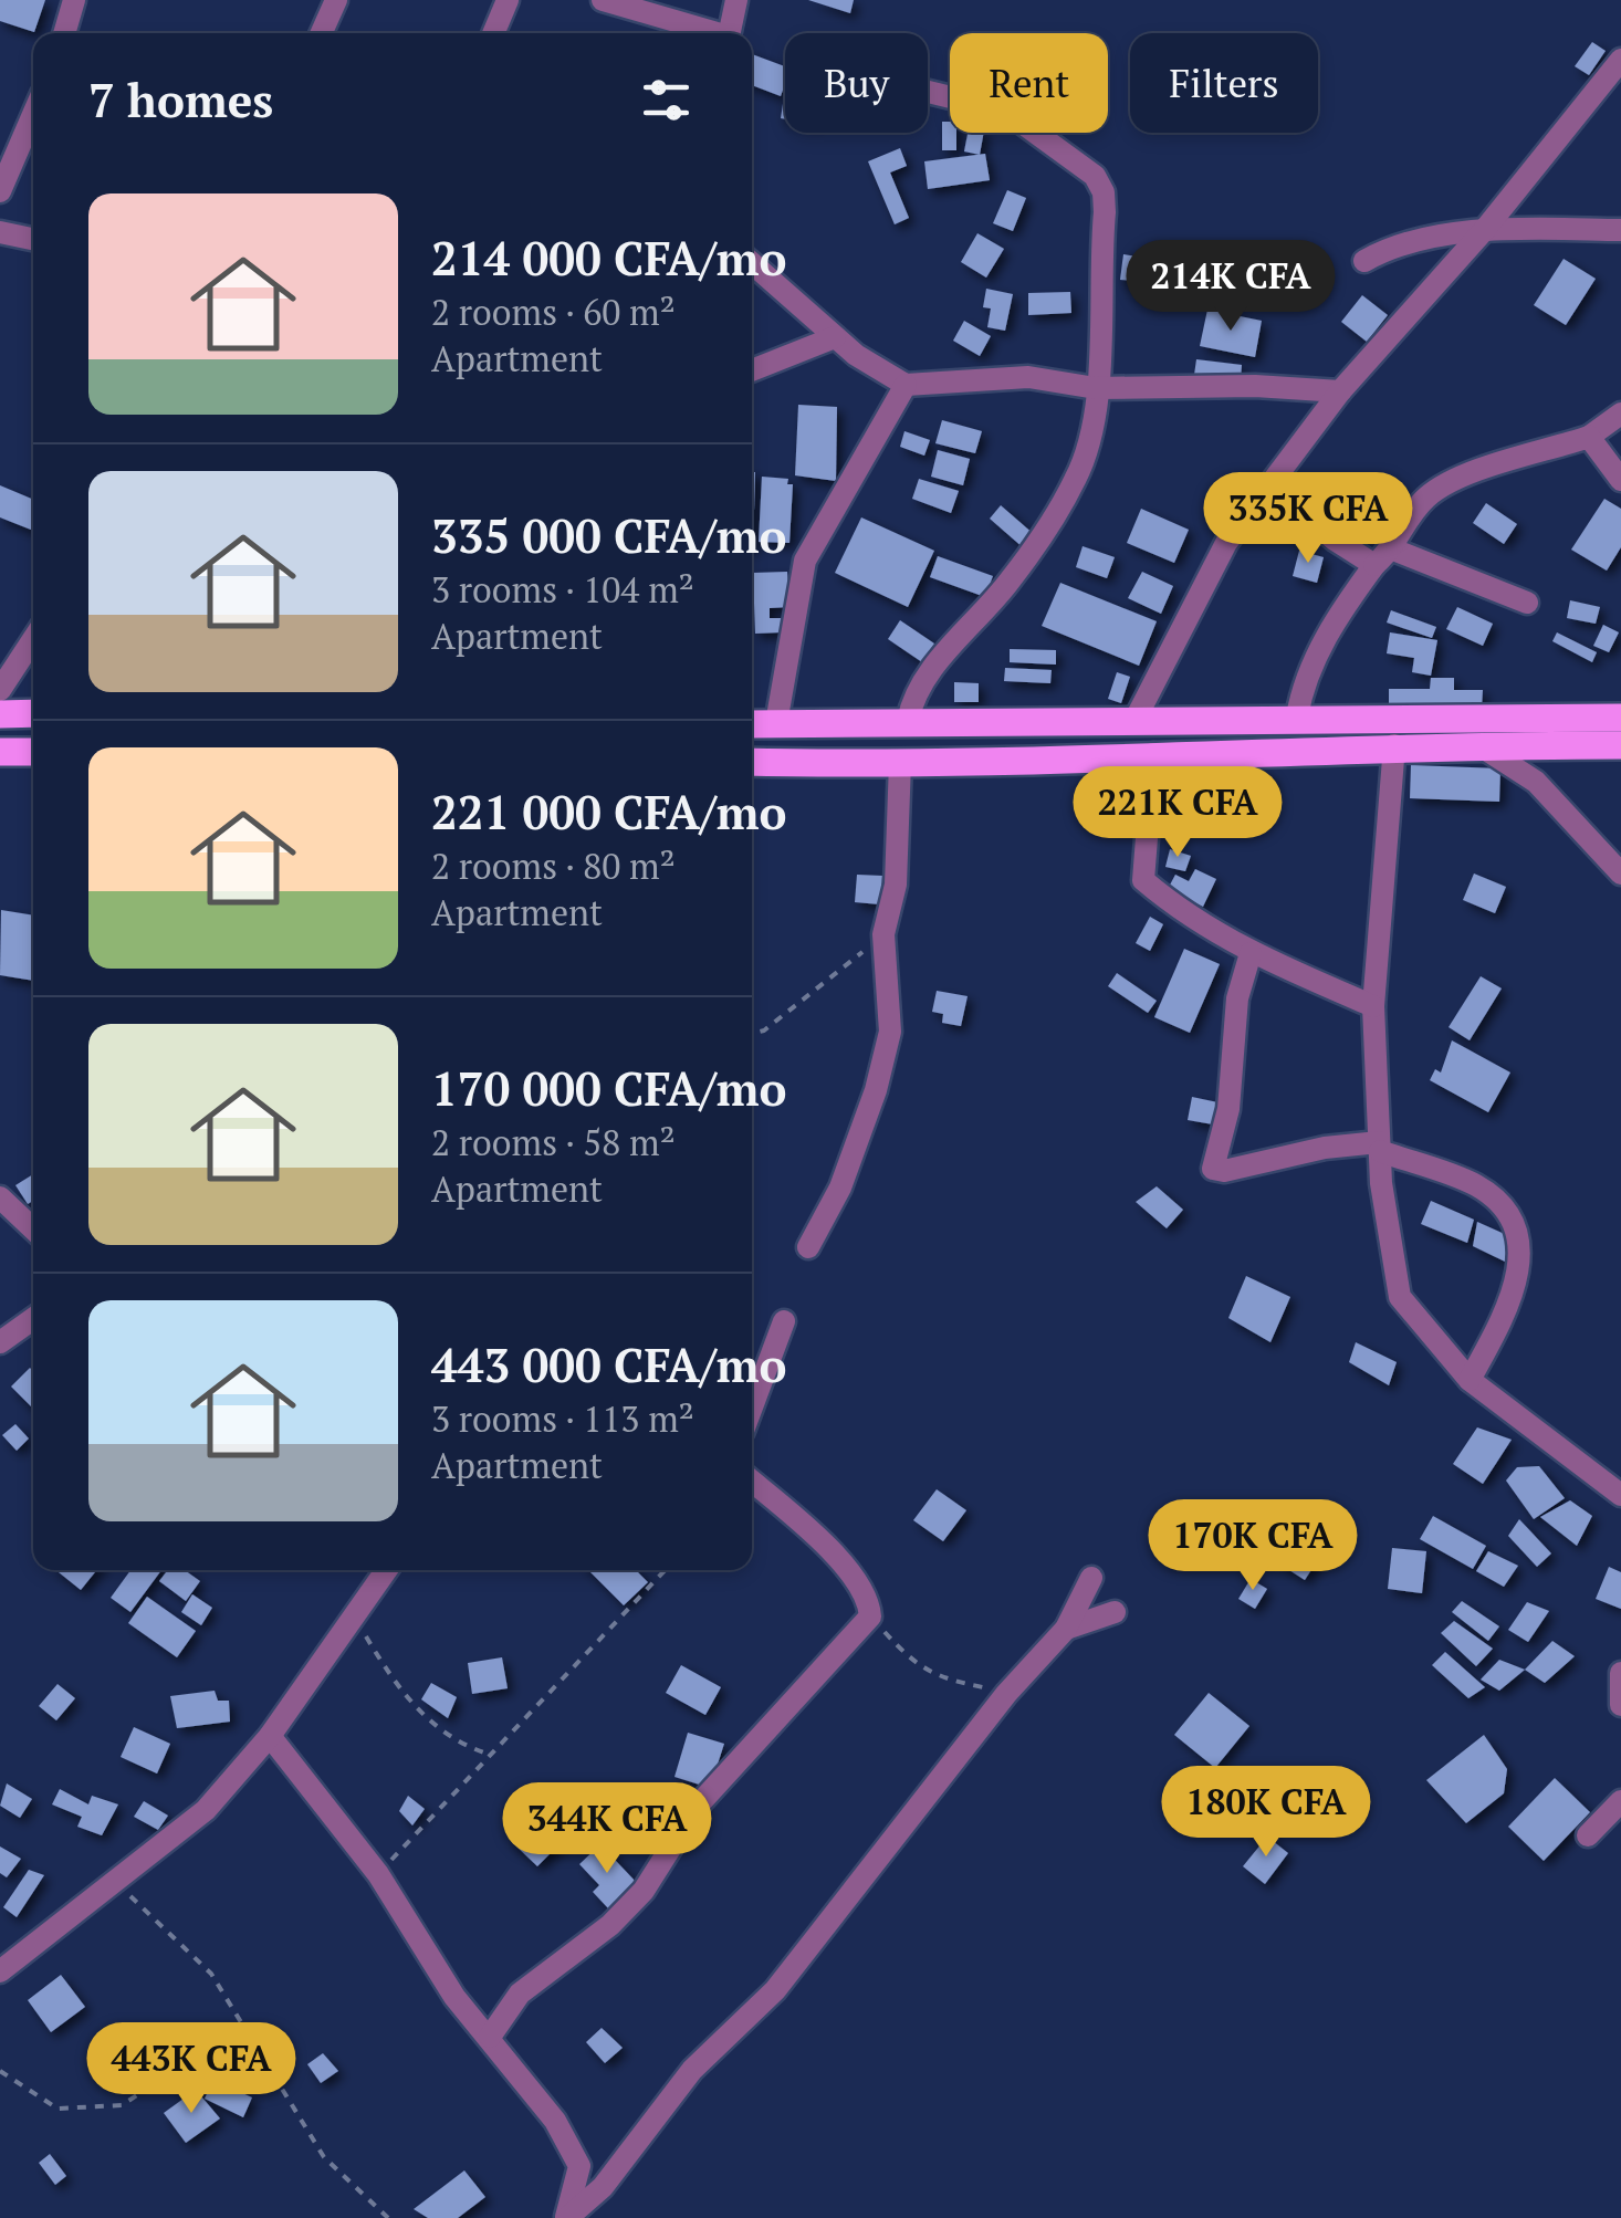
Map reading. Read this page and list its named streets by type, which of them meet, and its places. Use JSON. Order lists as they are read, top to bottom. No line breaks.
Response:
{"page":{"chip":["Buy","Rent","Filters"],"heading":"7 homes","list":[{"name":"214 000 CFA/mo","note":"2 rooms · 60 m² · Apartment"},{"name":"335 000 CFA/mo","note":"3 rooms · 104 m² · Apartment"},{"name":"221 000 CFA/mo","note":"2 rooms · 80 m² · Apartment"},{"name":"170 000 CFA/mo","note":"2 rooms · 58 m² · Apartment"},{"name":"443 000 CFA/mo","note":"3 rooms · 113 m² · Apartment"}],"price":["214K CFA","335K CFA","221K CFA","170K CFA","180K CFA","344K CFA","443K CFA"]}}
